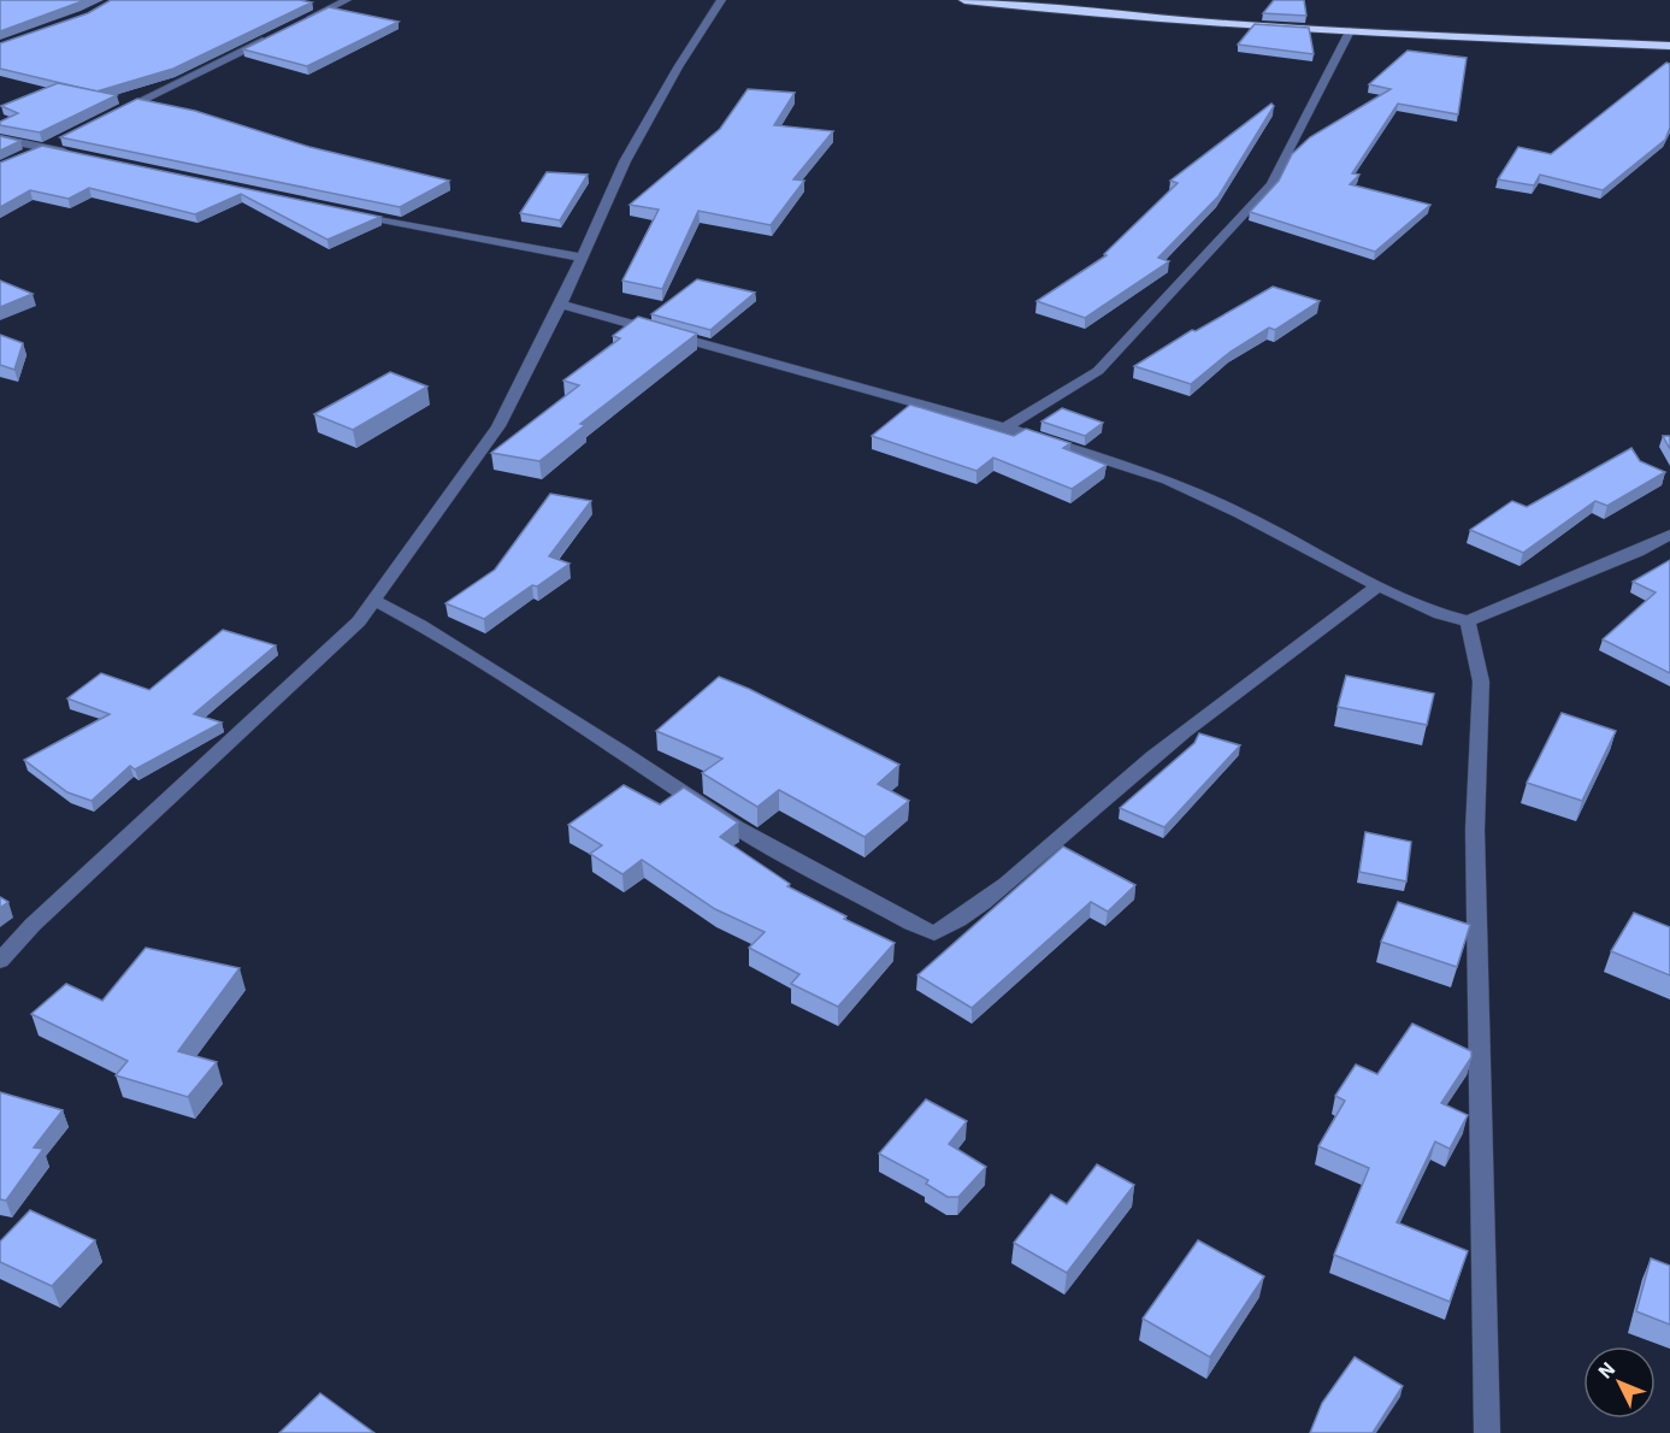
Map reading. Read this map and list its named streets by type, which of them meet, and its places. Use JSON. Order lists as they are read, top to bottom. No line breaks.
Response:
{"north":"top left"}
